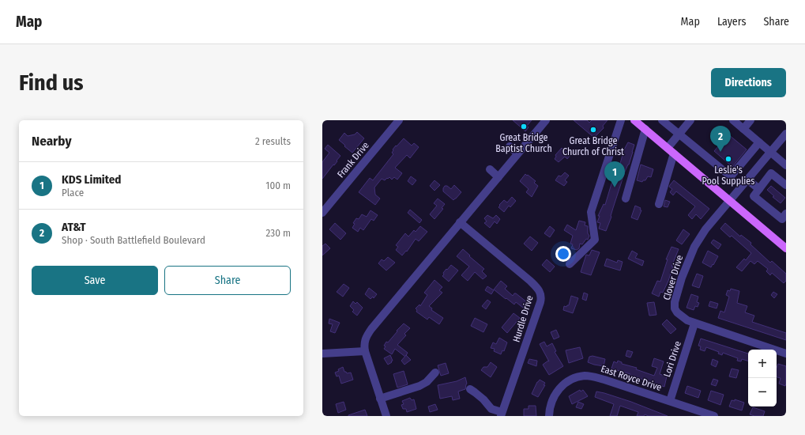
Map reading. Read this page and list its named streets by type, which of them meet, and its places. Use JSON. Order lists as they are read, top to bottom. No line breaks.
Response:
{"streets":{"street":["Frank Drive","Clover Drive","Hurdle Drive","Lori Drive","East Royce Drive"]},"crossings":[["Clover Drive","Lori Drive"],["Lori Drive","East Royce Drive"]],"places":["Great Bridge Baptist Church","Great Bridge Church of Christ","Leslie's Pool Supplies"],"page":{"header":"Map","nav":["Map","Layers","Share"],"buttons":["Directions",["Save","Share"]],"title":"Find us","heading":["Nearby","2 results"],"pins":["2","1"],"list":[{"mark":"1","name":"KDS Limited","note":"Place","value":"100 m"},{"mark":"2","name":"AT&T","note":"Shop · South Battlefield Boulevard","value":"230 m"}],"map_buttons":["+","−"]}}
